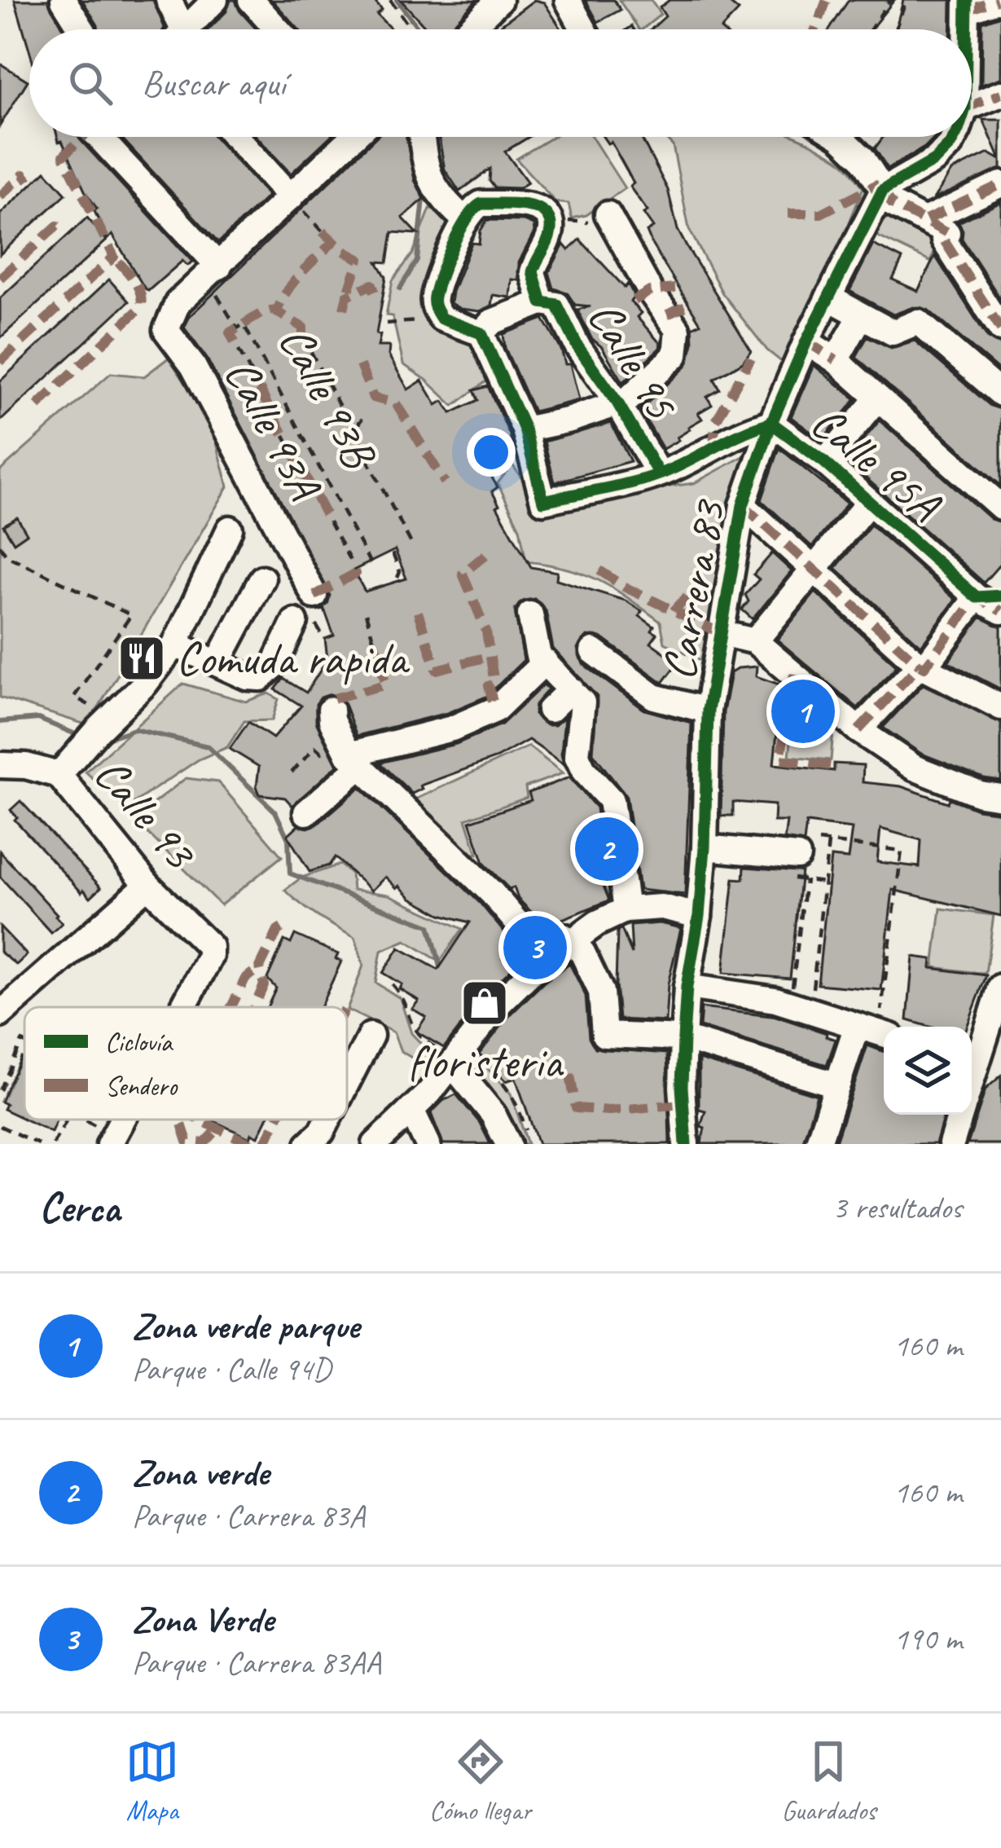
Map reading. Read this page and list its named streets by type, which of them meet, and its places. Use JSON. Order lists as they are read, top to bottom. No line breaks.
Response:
{"streets":{"street":["Calle 95","Calle 93A","Calle 95A","Carrera 83","Calle 93"],"path":["Calle 93B"]},"crossings":[["Calle 93B","Calle 93A"],["Calle 95A","Carrera 83"]],"places":{"restaurant":["Comuda rapida"],"shop":["floristeria"]},"legend":["Ciclovía","Sendero"],"page":{"search":"Buscar aquí","pins":["1","2","3"],"heading":["Cerca","3 resultados"],"list":[{"mark":"1","name":"Zona verde parque","note":"Parque · Calle 94D","value":"160 m"},{"mark":"2","name":"Zona verde","note":"Parque · Carrera 83A","value":"160 m"},{"mark":"3","name":"Zona Verde","note":"Parque · Carrera 83AA","value":"190 m"}],"nav":["Mapa","Cómo llegar","Guardados"]}}
